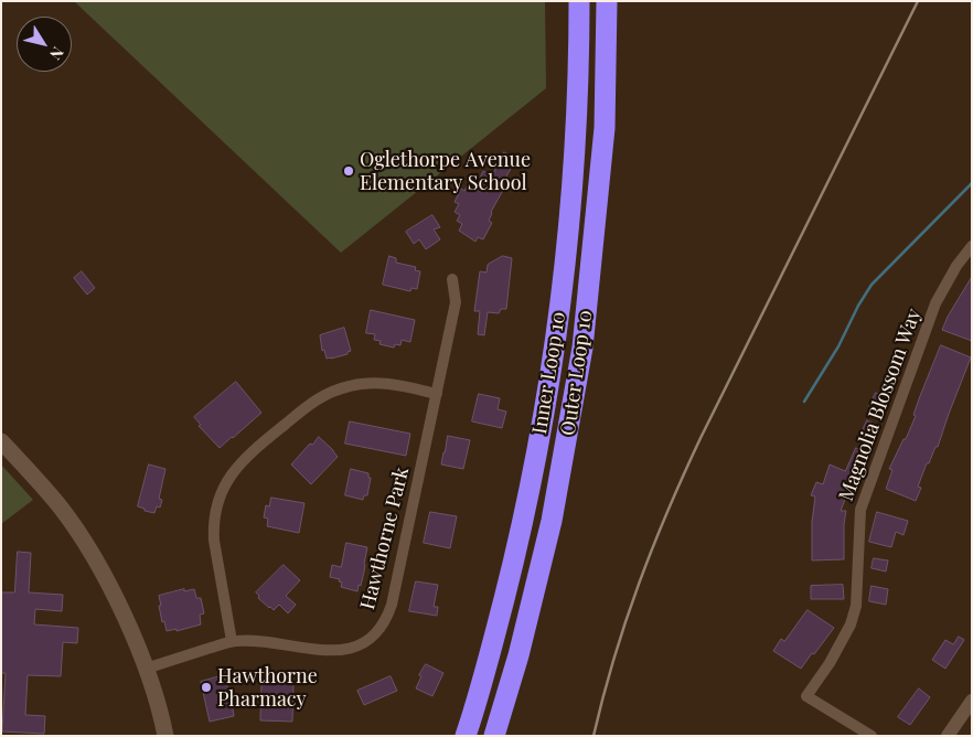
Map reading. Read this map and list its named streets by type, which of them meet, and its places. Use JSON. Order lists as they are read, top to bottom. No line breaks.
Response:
{"streets":{"highway":["Inner Loop 10","Outer Loop 10"],"street":["Magnolia Blossom Way","Hawthorne Park"]},"places":["Oglethorpe Avenue Elementary School","Hawthorne Pharmacy"],"north":"bottom right"}
